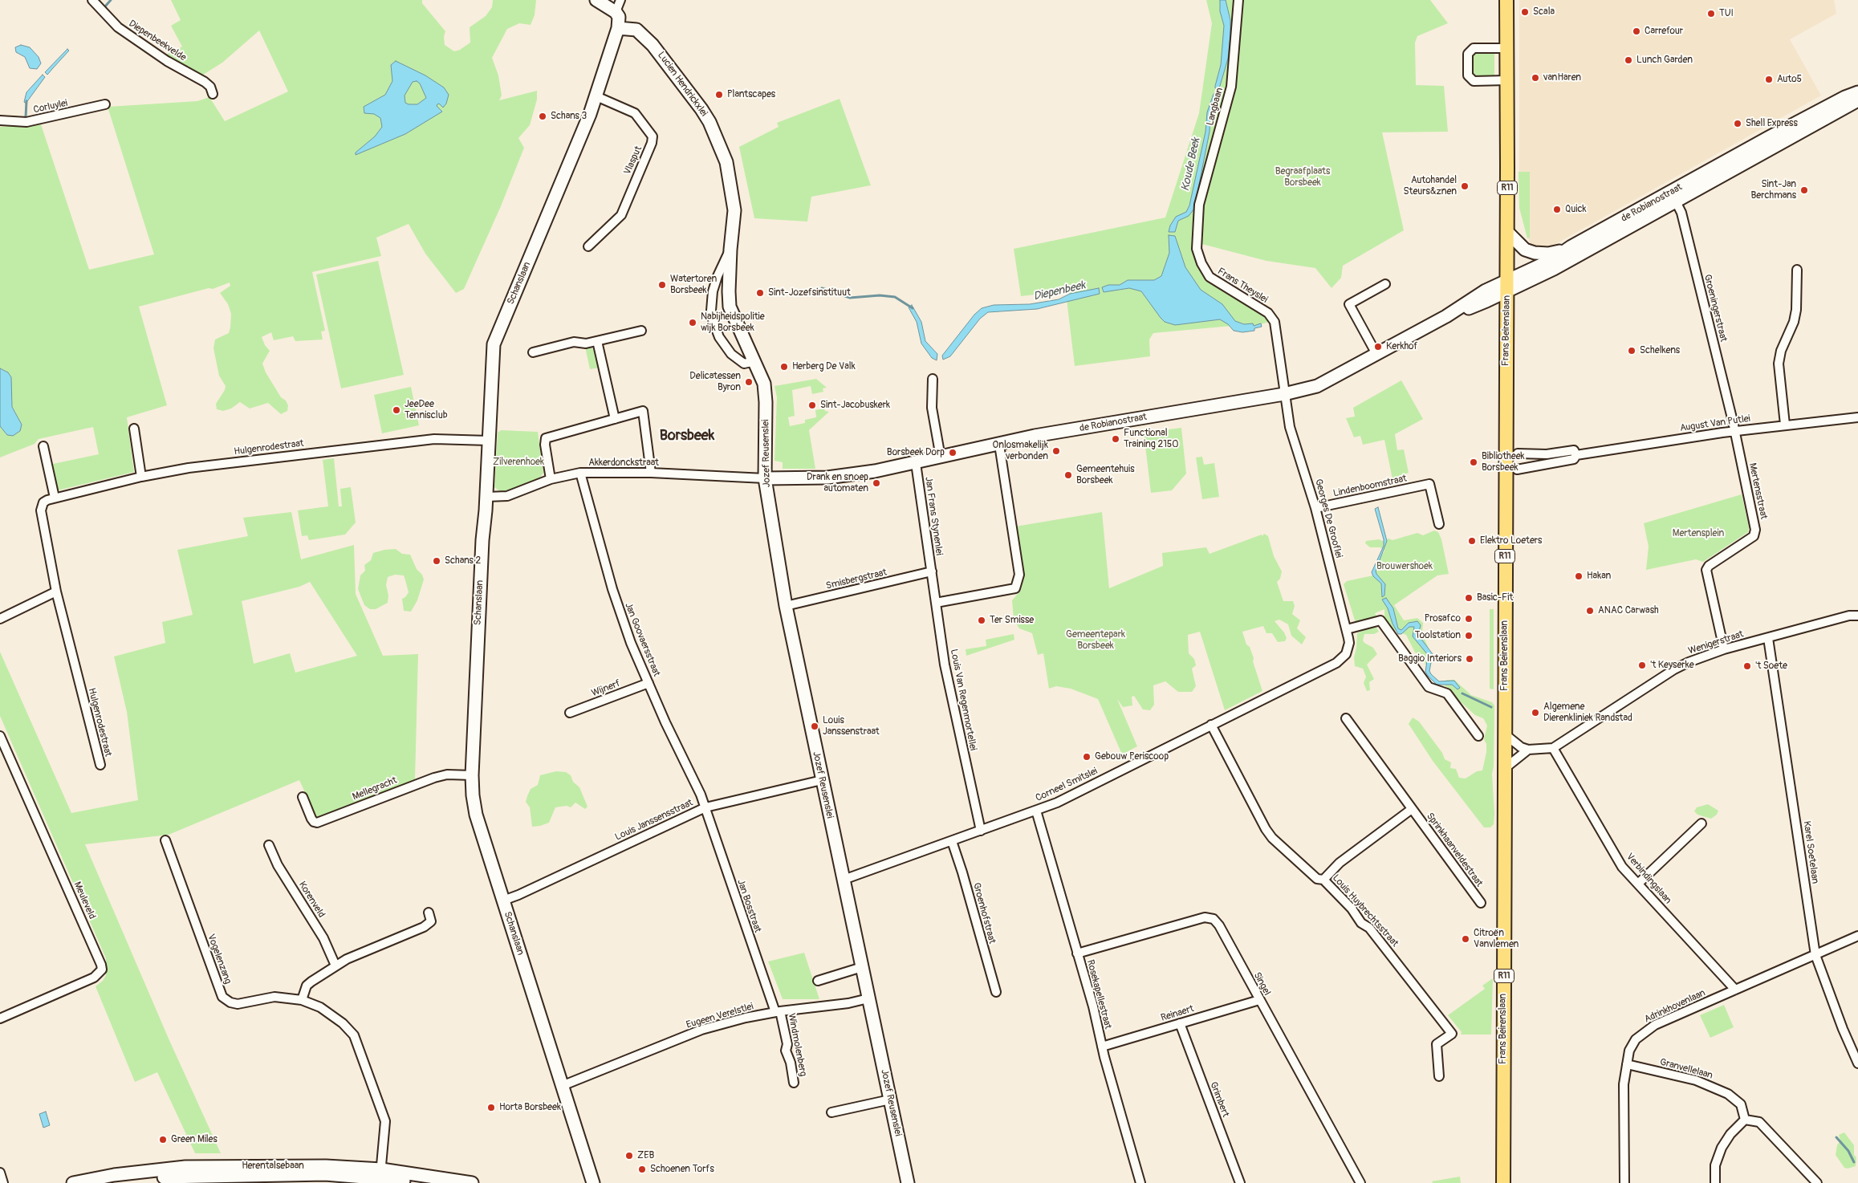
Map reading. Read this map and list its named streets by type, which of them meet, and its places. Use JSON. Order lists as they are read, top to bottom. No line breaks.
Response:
{"streets":{"main road":["R11","Frans Beirenslaan"],"street":["Diepenbeekvelde","Lucien Hendrickxlei","Corluylei","Langbaan","Vlasput","de Robianostraat","Schanslaan","Frans Theyslei","Groeningerstraat","August Van Putlei","Hulgenrodestraat","Jozef Reusenslei","Akkerdonckstraat","Lindenboomstraat","Mertensstraat","Jan Frans Stynenlei","Georges De Grooflei","Smisbergstraat","Jan Goovaersstraat","Wenigerstraat","Wijnerf","Louis Van Regenmortellei","Corneel Smitslei","Mellegracht","Louis Janssensstraat","Sprinkhaanveldestraat","Karel Soetelaan","Verbindingslaan","Korenveld","Meuleveld","Jan Bosstraat","Louis Huybrechtsstraat","Groenhofstraat","Vogelenzang","Singel","Rosekapellestraat","Adrinkhovenlaan","Reinaert","Eugeen Verelstlei","Windmolenberg","Granvellelaan","Grimbert","Herentalsebaan"]},"crossings":[["Lucien Hendrickxlei","Schanslaan"],["Lucien Hendrickxlei","Jozef Reusenslei"],["Langbaan","Frans Theyslei"],["Vlasput","Schanslaan"],["de Robianostraat","Frans Theyslei"],["de Robianostraat","Groeningerstraat"],["de Robianostraat","Frans Beirenslaan"],["de Robianostraat","Jozef Reusenslei"],["de Robianostraat","Akkerdonckstraat"],["de Robianostraat","Jan Frans Stynenlei"],["de Robianostraat","Georges De Grooflei"],["Schanslaan","Hulgenrodestraat"],["Schanslaan","Akkerdonckstraat"],["Schanslaan","Mellegracht"],["Schanslaan","Louis Janssensstraat"],["Schanslaan","Eugeen Verelstlei"],["Frans Theyslei","Georges De Grooflei"],["Groeningerstraat","August Van Putlei"],["Groeningerstraat","Mertensstraat"],["August Van Putlei","Mertensstraat"],["Jozef Reusenslei","Akkerdonckstraat"],["Jozef Reusenslei","Smisbergstraat"],["Jozef Reusenslei","Corneel Smitslei"],["Jozef Reusenslei","Louis Janssensstraat"],["Jozef Reusenslei","Eugeen Verelstlei"],["Akkerdonckstraat","Jan Goovaersstraat"],["Lindenboomstraat","Georges De Grooflei"],["Mertensstraat","Wenigerstraat"],["Jan Frans Stynenlei","Smisbergstraat"],["Jan Frans Stynenlei","Louis Van Regenmortellei"],["Georges De Grooflei","Corneel Smitslei"],["Smisbergstraat","Louis Van Regenmortellei"],["Jan Goovaersstraat","Wijnerf"],["Jan Goovaersstraat","Louis Janssensstraat"],["Jan Goovaersstraat","Jan Bosstraat"],["Wenigerstraat","Karel Soetelaan"],["Wenigerstraat","Verbindingslaan"],["Louis Van Regenmortellei","Corneel Smitslei"],["Corneel Smitslei","Louis Huybrechtsstraat"],["Corneel Smitslei","Groenhofstraat"],["Corneel Smitslei","Rosekapellestraat"],["Louis Janssensstraat","Jan Bosstraat"],["Sprinkhaanveldestraat","Louis Huybrechtsstraat"],["Karel Soetelaan","Adrinkhovenlaan"],["Verbindingslaan","Adrinkhovenlaan"],["Jan Bosstraat","Eugeen Verelstlei"],["Jan Bosstraat","Windmolenberg"],["Vogelenzang","Herentalsebaan"],["Singel","Rosekapellestraat"],["Singel","Reinaert"],["Rosekapellestraat","Reinaert"],["Adrinkhovenlaan","Granvellelaan"],["Reinaert","Grimbert"],["Eugeen Verelstlei","Windmolenberg"]],"districts":["Borsbeek"],"water":["Koude Beek","Diepenbeek"],"parks":["Begraafplaats Borsbeek","Zilverenhoek","Mertensplein","Brouwershoek","Gemeentepark Borsbeek"],"places":["Scala","TUI","Carrefour","Lunch Garden","vanHaren","Auto5","Plantscapes","Schans 3","Shell Express","Autohandel Steurs&znen","Sint-Jan Berchmans","Quick","Watertoren Borsbeek","Sint-Jozefsinstituut","Nabijheidspolitie wijk Borsbeek","Kerkhof","Schelkens","Herberg De Valk","Delicatessen Byron","Sint-Jacobuskerk","JeeDee Tennisclub","Functional Training 2150","Onlosmakelijk verbonden","Borsbeek Dorp","Bibliotheek Borsbeek","Gemeentehuis Borsbeek","Drank en snoep automaten","Elektro Loeters","Schans 2","Hakan","Basic-Fit","ANAC Carwash","Prosafco","Ter Smisse","Toolstation","Baggio Interiors","'t Keyserke","'t Soete","Algemene Dierenkliniek Randstad","Louis Janssenstraat","Gebouw Periscoop","Citroën Vanvlemen","Horta Borsbeek","Green Miles","ZEB","Schoenen Torfs"]}
